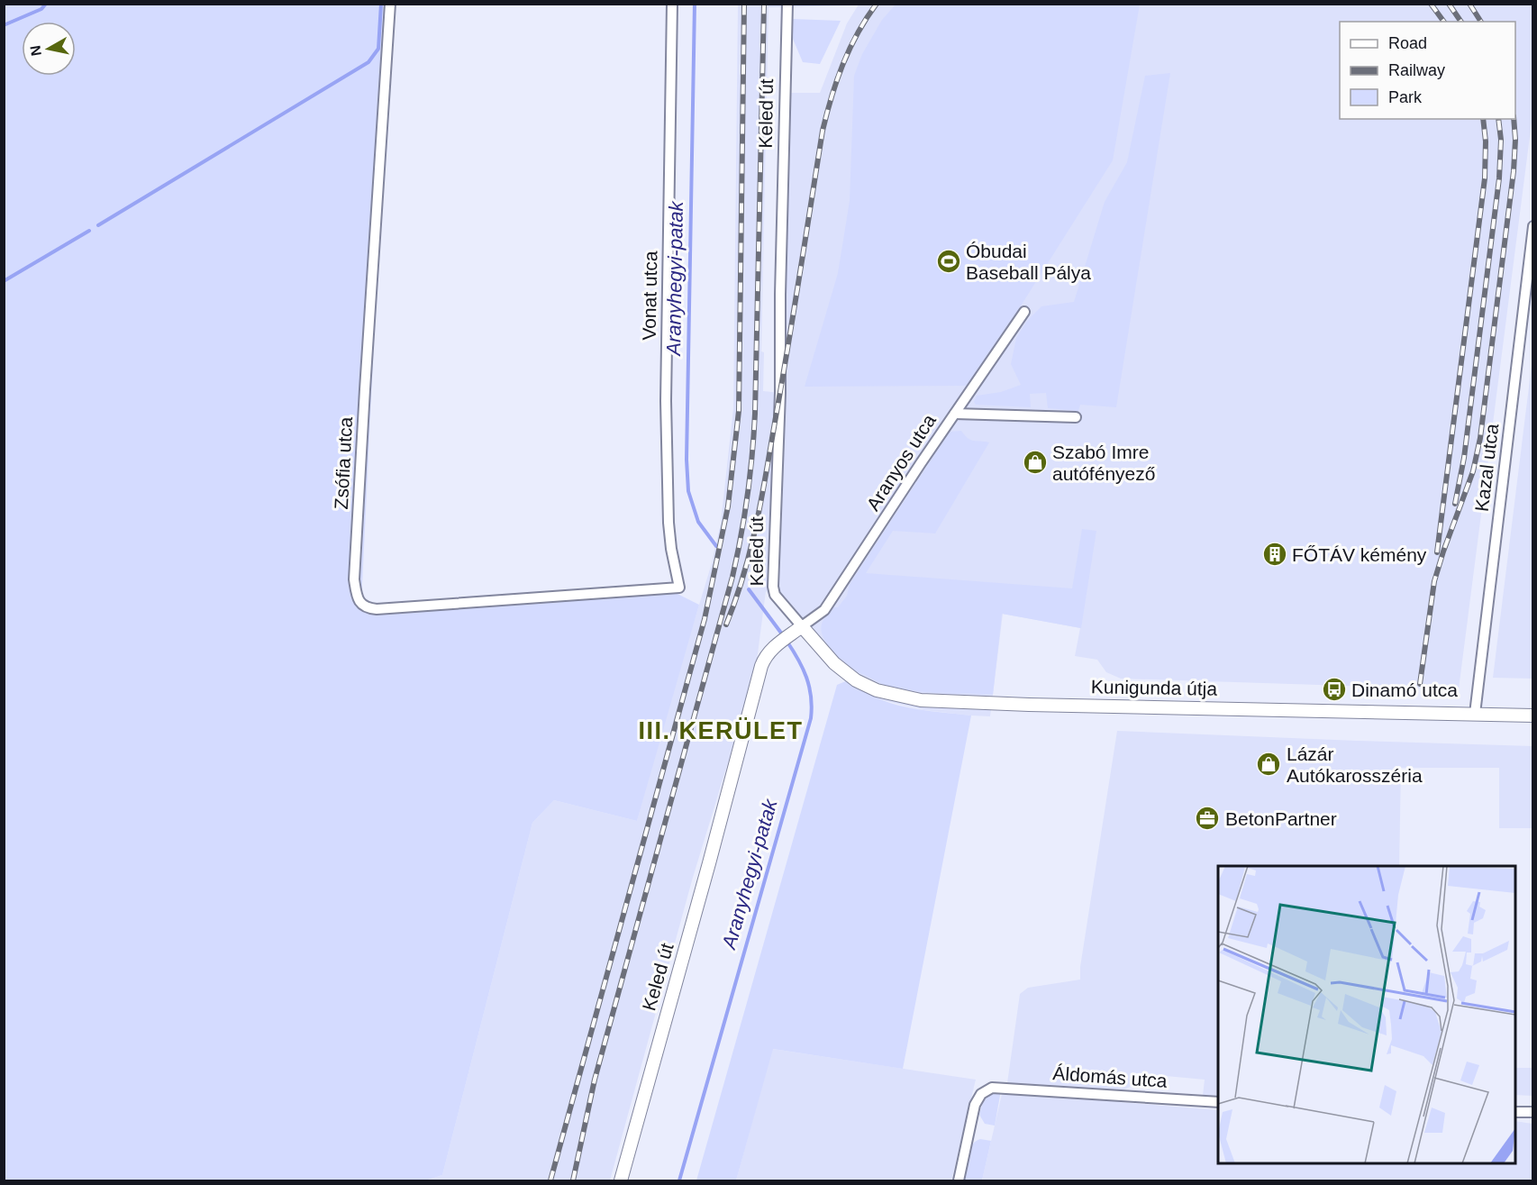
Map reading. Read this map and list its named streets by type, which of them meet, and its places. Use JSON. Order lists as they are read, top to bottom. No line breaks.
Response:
{"streets":{"street":["Keled út","Vonat utca","Aranyos utca","Zsófia utca","Kazal utca","Kunigunda útja","Áldomás utca"]},"crossings":[["Keled út","Aranyos utca"],["Keled út","Kunigunda útja"],["Vonat utca","Zsófia utca"],["Aranyos utca","Kunigunda útja"],["Kazal utca","Kunigunda útja"]],"districts":["III. KERÜLET"],"water":["Aranyhegyi-patak"],"places":{"sports":["Óbudai Baseball Pálya"],"shop":["Szabó Imre autófényező","Lázár Autókarosszéria"],"building":["FŐTÁV kémény"],"bus stop":["Dinamó utca"],"office":["BetonPartner"]},"legend":["Road","Railway","Park"],"north":"left"}
